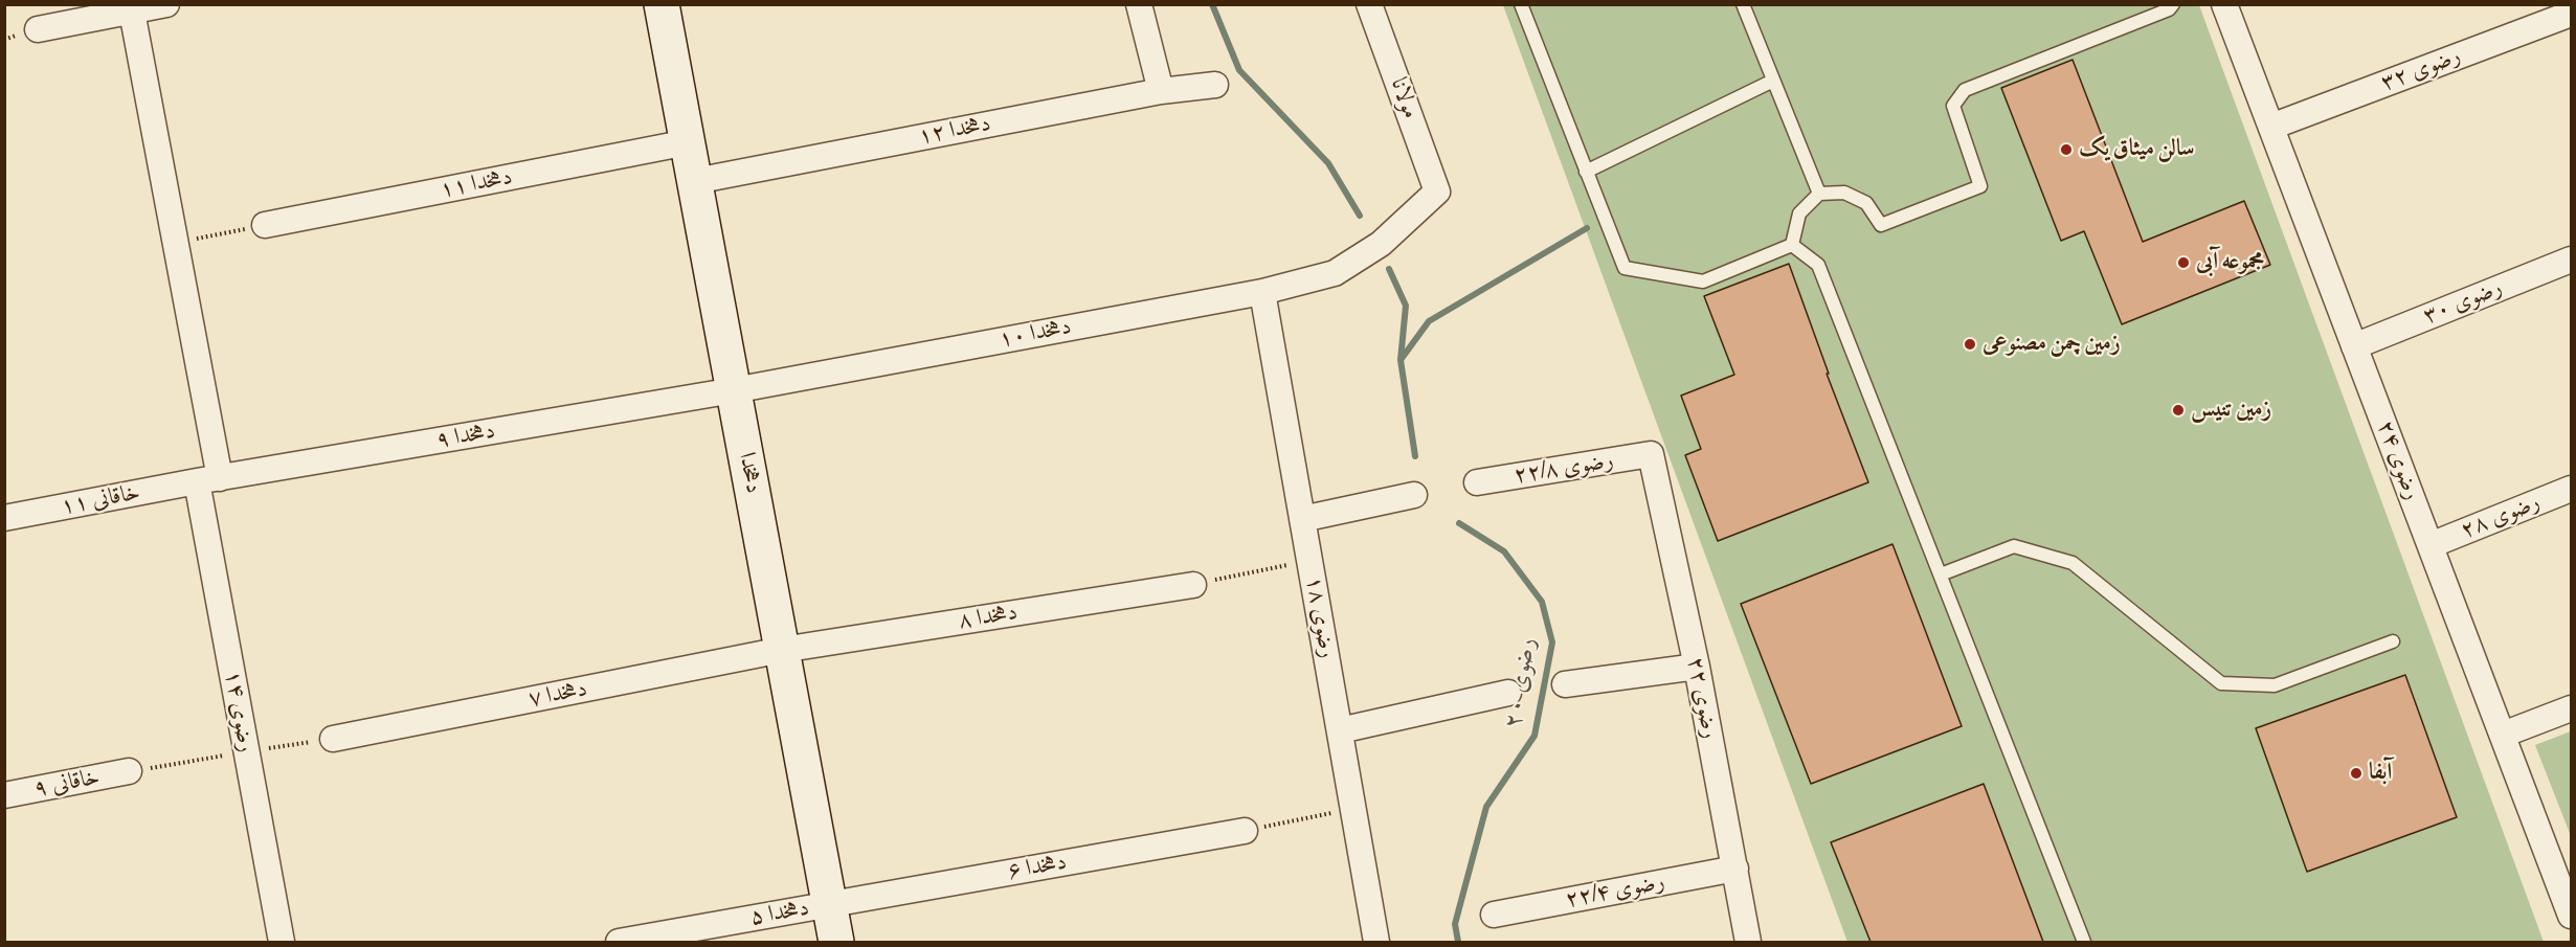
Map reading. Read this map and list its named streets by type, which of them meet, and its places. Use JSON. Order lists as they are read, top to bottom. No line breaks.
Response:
{"streets":{"street":["رضوی ۳۲","مولانا","دهخدا ۱۲","دهخدا ۱۱","رضوی ۳۰","دهخدا ۱۰","دهخدا ۹","رضوی ۲۴","رضوی ۲۲/۸","دهخدا","خاقانی ۱۱","رضوی ۲۸","دهخدا ۸","رضوی ۱۸","دهخدا ۷","رضوی ۲۲","رضوی ۱۴","خاقانی ۹","دهخدا ۶","رضوی ۲۲/۴","دهخدا ۵"]},"crossings":[["رضوی ۳۲","رضوی ۲۴"],["مولانا","دهخدا ۱۰"],["دهخدا ۱۲","دهخدا"],["دهخدا ۱۱","دهخدا"],["رضوی ۳۰","رضوی ۲۴"],["دهخدا ۱۰","دهخدا ۹"],["دهخدا ۱۰","دهخدا"],["دهخدا ۱۰","رضوی ۱۸"],["دهخدا ۹","دهخدا"],["دهخدا ۹","خاقانی ۱۱"],["دهخدا ۹","رضوی ۱۴"],["رضوی ۲۴","رضوی ۲۸"],["رضوی ۲۲/۸","رضوی ۲۲"],["دهخدا","دهخدا ۸"],["دهخدا","دهخدا ۷"],["دهخدا","دهخدا ۶"],["دهخدا","دهخدا ۵"],["خاقانی ۱۱","رضوی ۱۴"],["دهخدا ۸","دهخدا ۷"],["رضوی ۲۲","رضوی ۲۲/۴"],["دهخدا ۶","دهخدا ۵"]],"water":["رضوی ۲۰"],"places":["سالن میثاق یک","مجموعه آبی","زمین چمن مصنوعی","زمین تنیس","آبفا"]}
